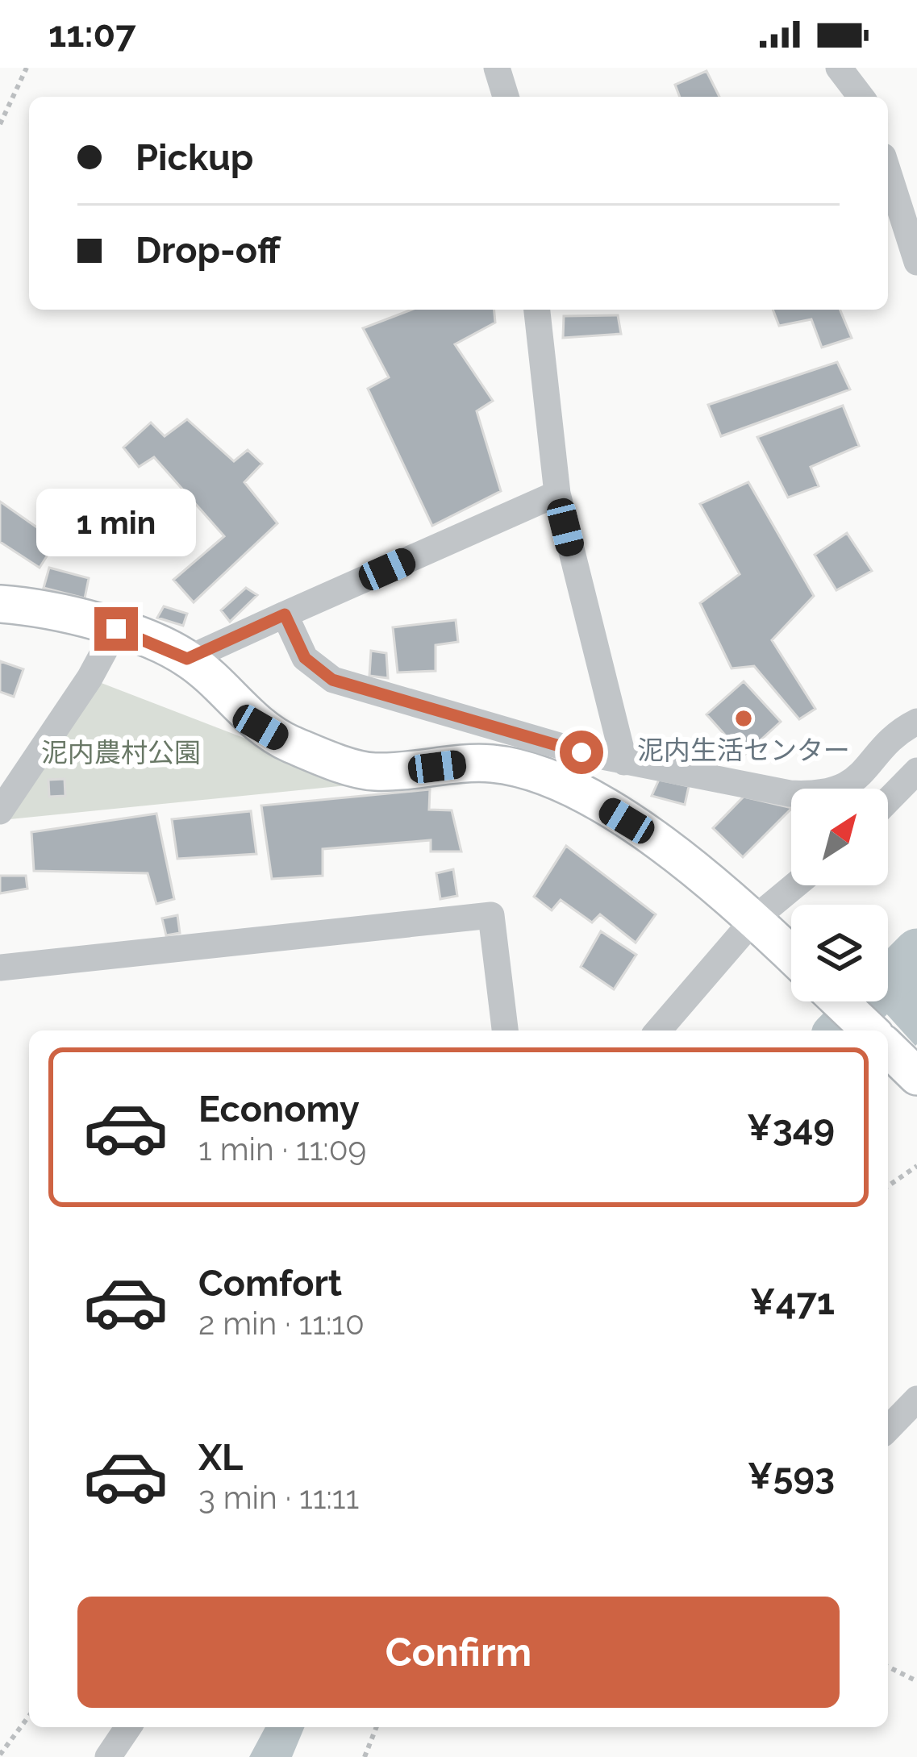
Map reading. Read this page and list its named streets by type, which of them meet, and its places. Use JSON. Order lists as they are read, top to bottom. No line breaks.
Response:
{"parks":["泥内農村公園"],"places":["泥内生活センター"],"north":"top right","page":{"status":"11:07","banner":["Pickup","Drop-off"],"bubble":"1 min","list":[{"name":"Economy","note":"1 min · 11:09","value":"¥349"},{"name":"Comfort","note":"2 min · 11:10","value":"¥471"},{"name":"XL","note":"3 min · 11:11","value":"¥593"}],"buttons":"Confirm"}}
